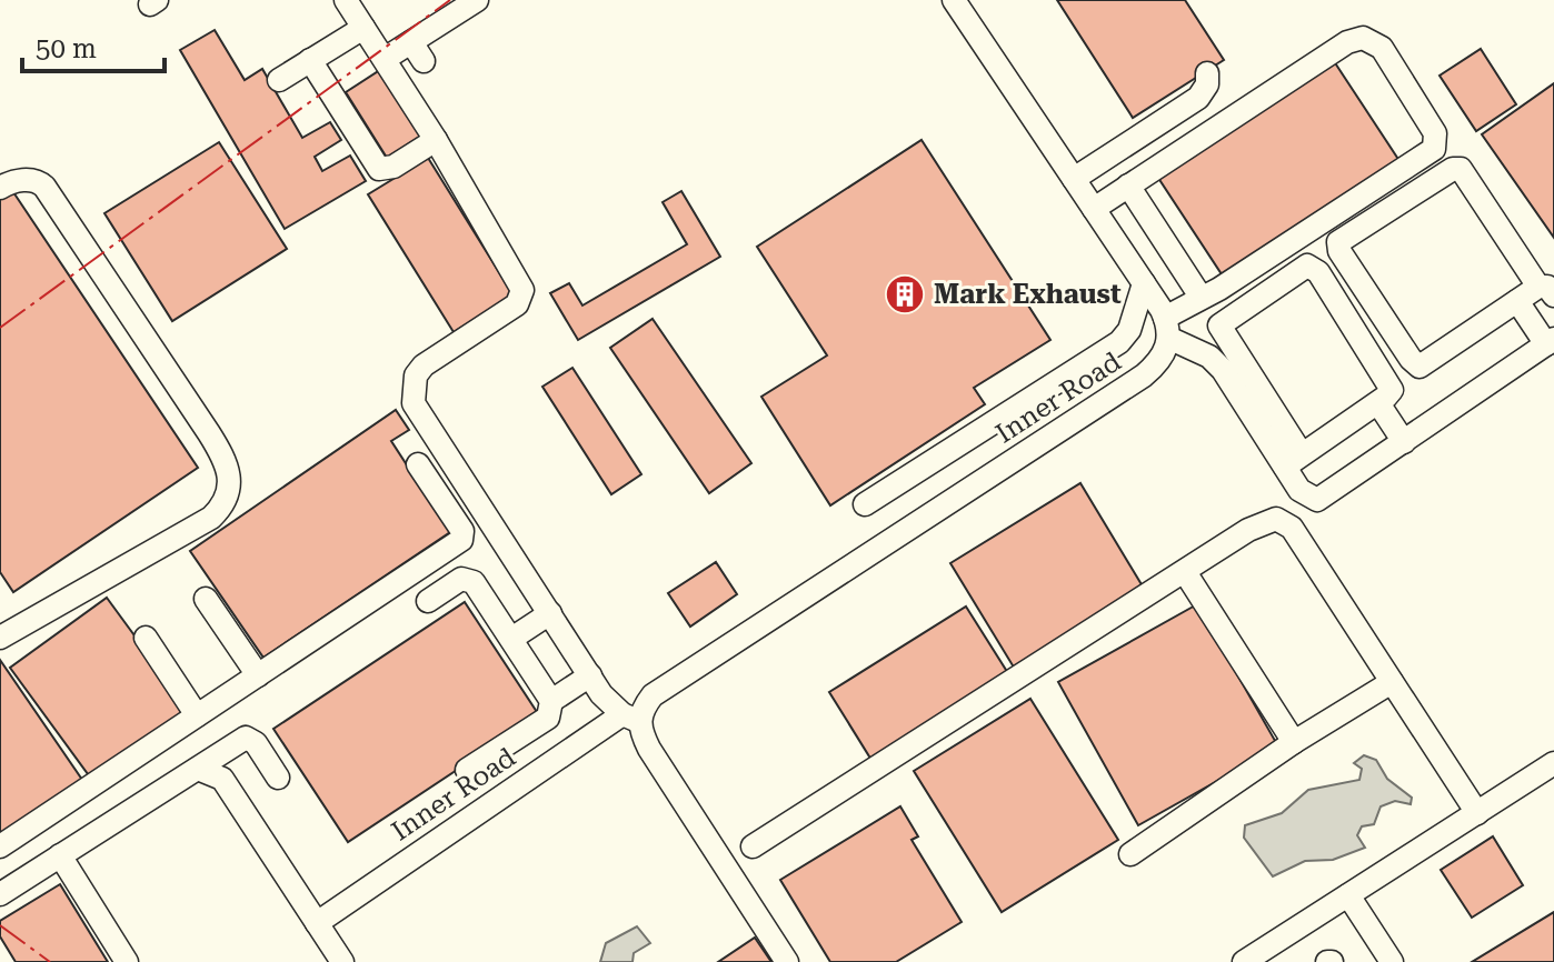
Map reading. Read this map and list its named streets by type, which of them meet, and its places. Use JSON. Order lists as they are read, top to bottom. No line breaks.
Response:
{"streets":{"street":["Inner Road"]},"places":{"building":["Mark Exhaust"]},"scale_bar":"50 m"}
